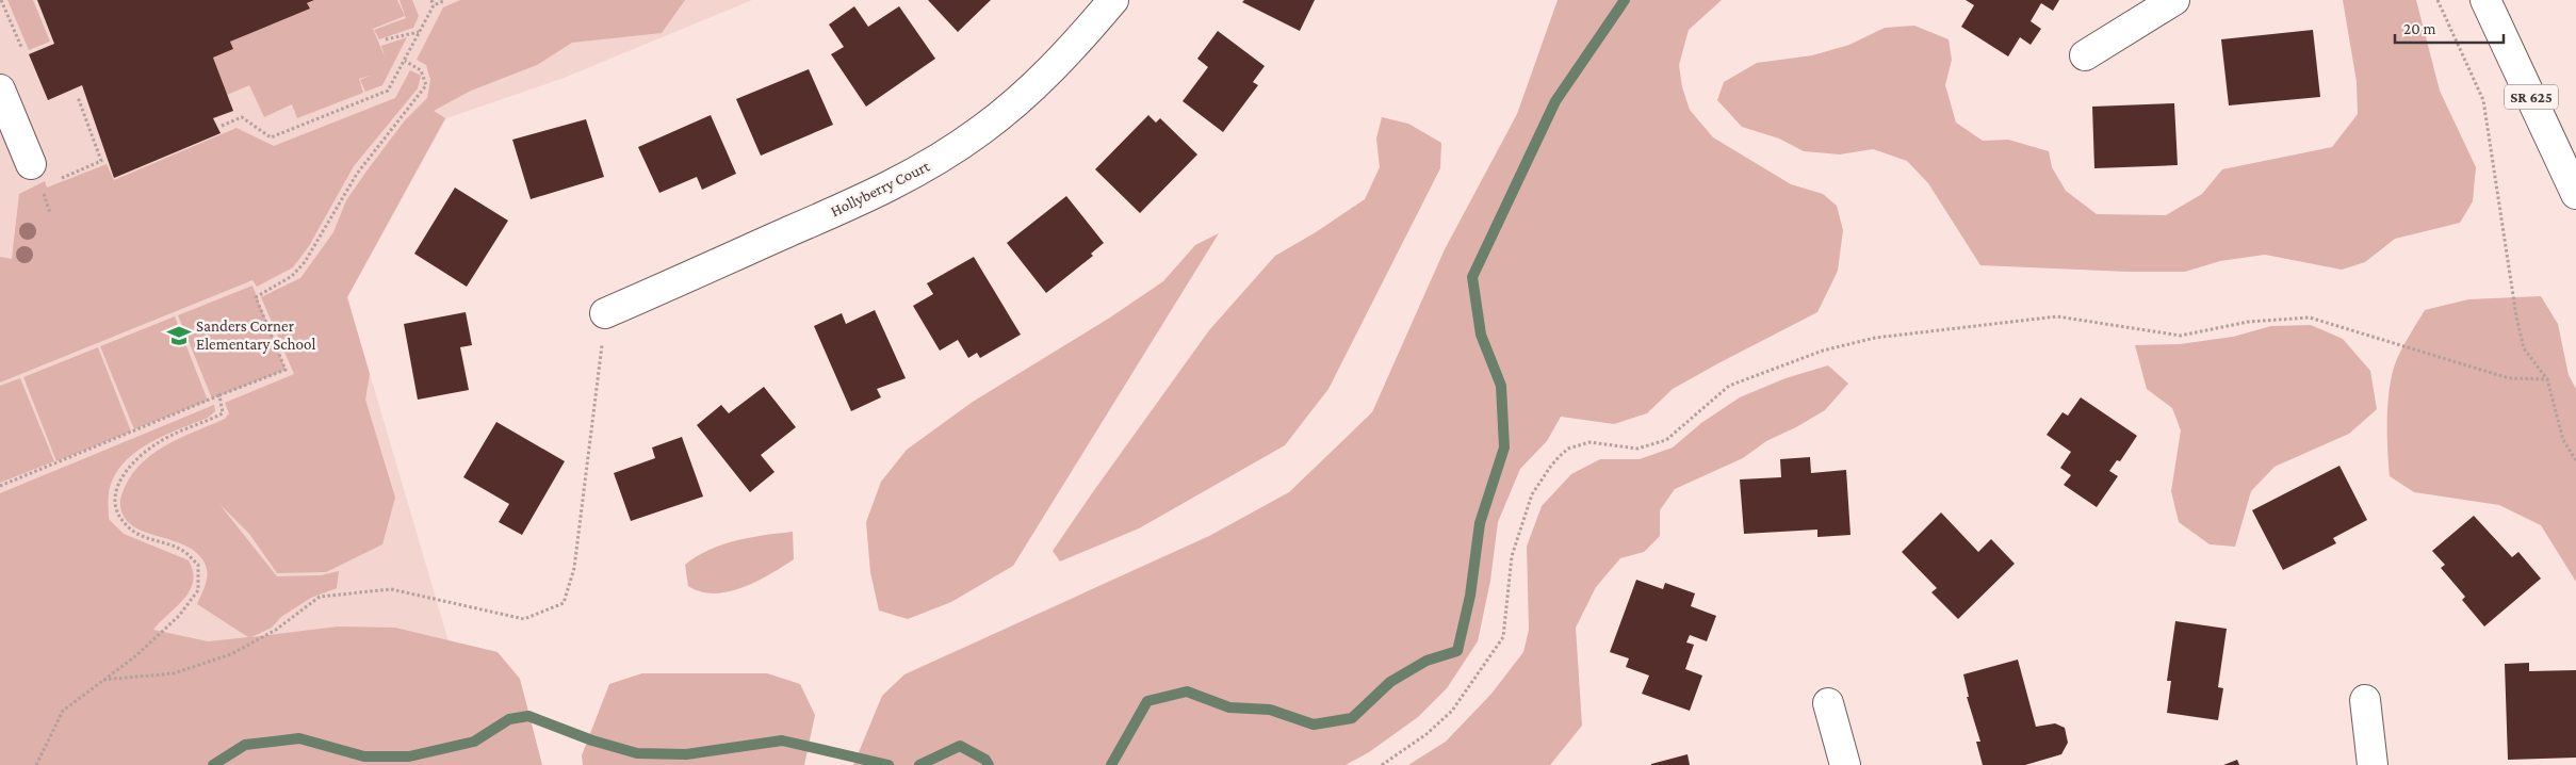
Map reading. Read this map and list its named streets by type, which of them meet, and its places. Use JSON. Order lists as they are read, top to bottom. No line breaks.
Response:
{"streets":{"street":["SR 625","Hollyberry Court"]},"places":{"school or university":["Sanders Corner Elementary School"]},"scale_bar":"20 m"}
